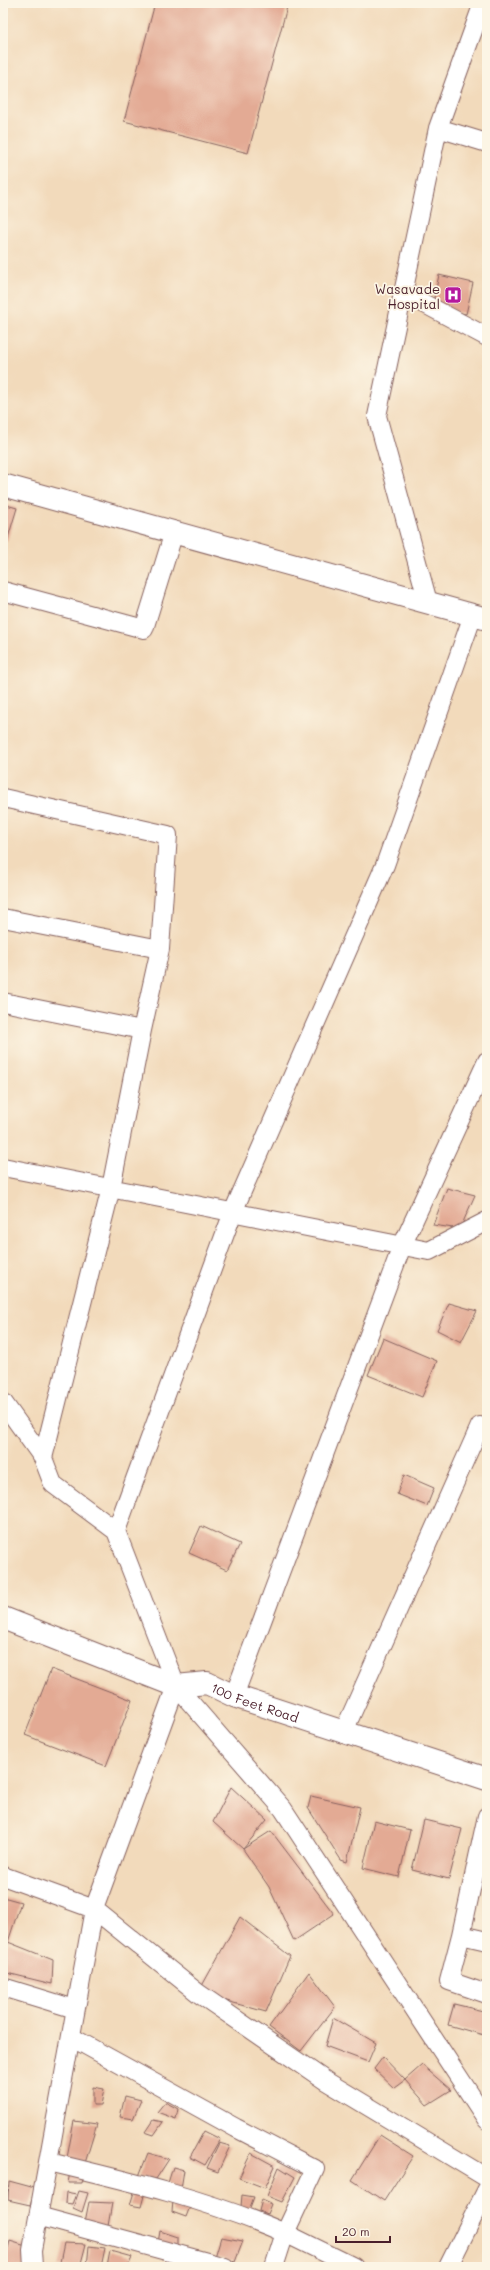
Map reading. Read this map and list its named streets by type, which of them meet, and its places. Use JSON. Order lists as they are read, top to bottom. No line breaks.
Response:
{"streets":{"main road":["100 Feet Road"]},"places":{"hospital":["Wasavade Hospital"]},"scale_bar":"20 m"}
